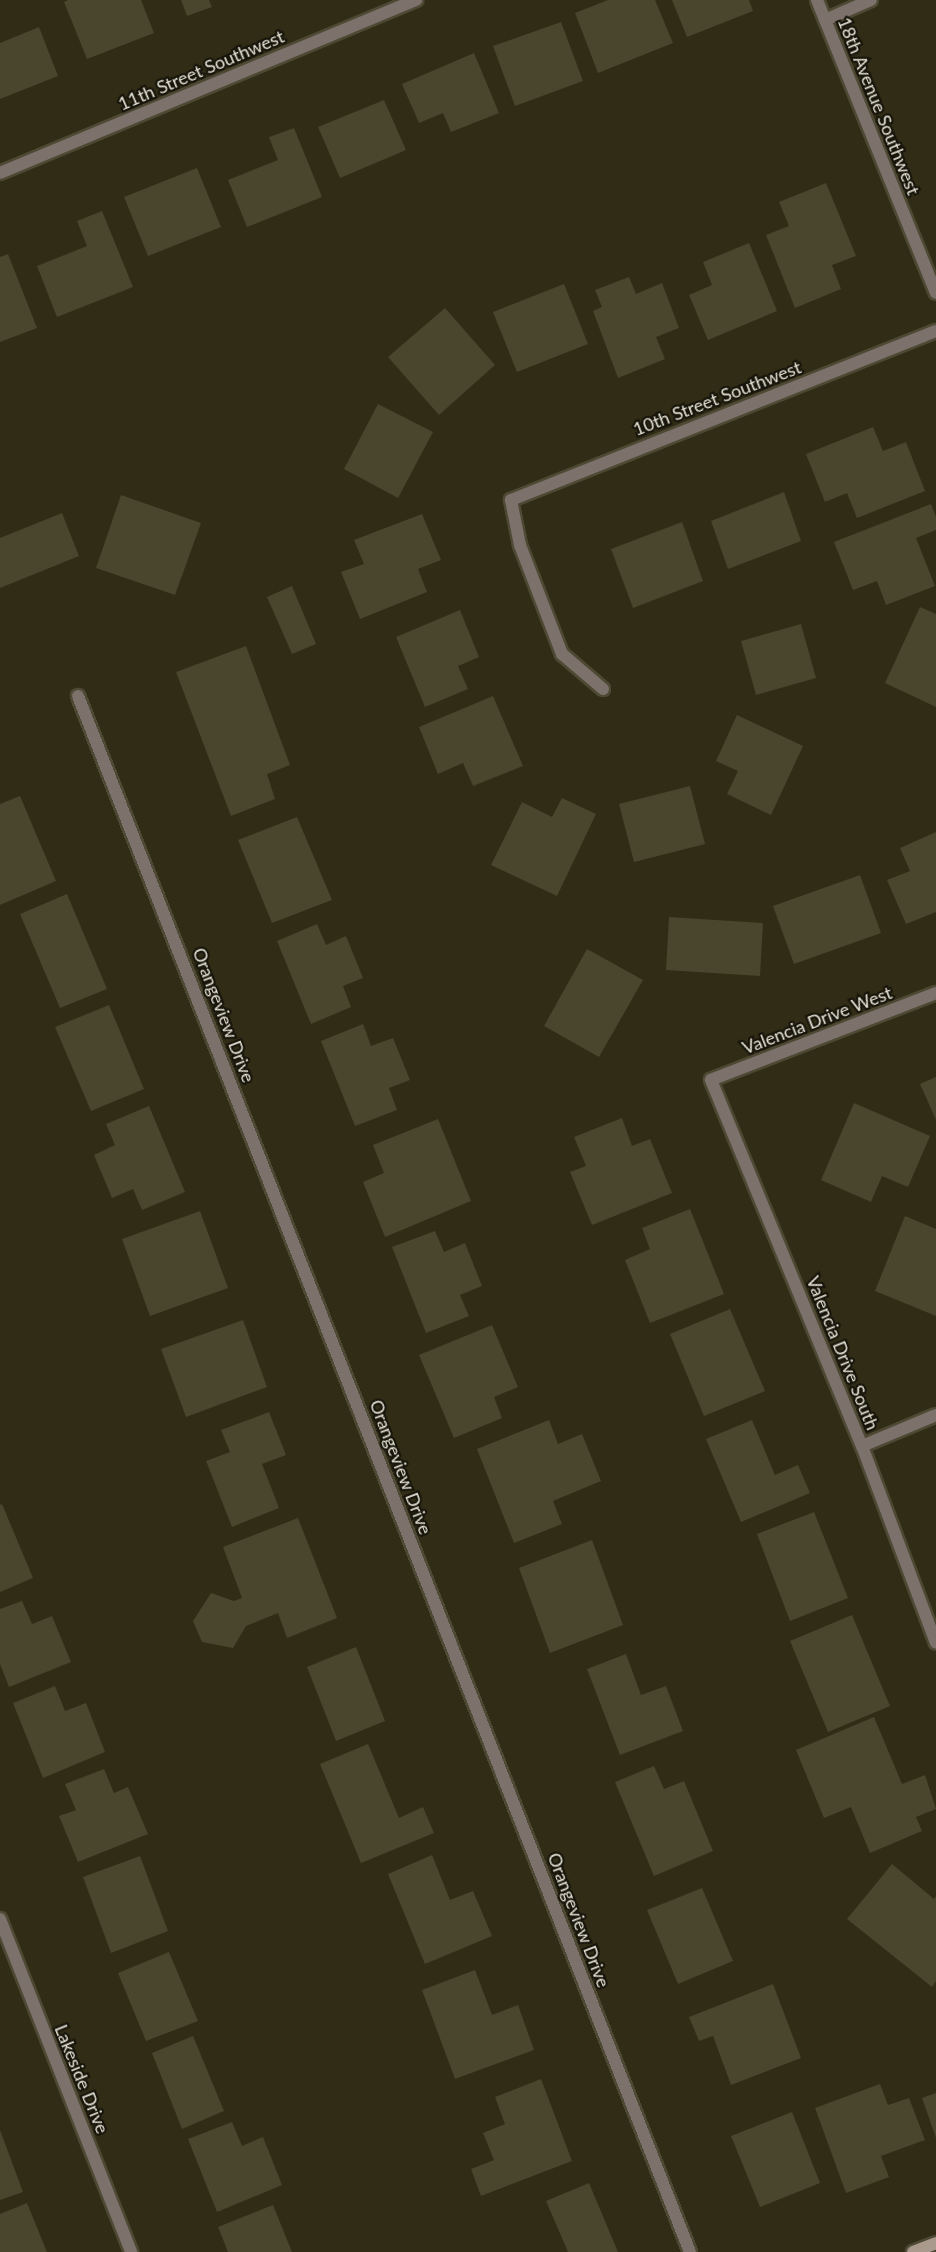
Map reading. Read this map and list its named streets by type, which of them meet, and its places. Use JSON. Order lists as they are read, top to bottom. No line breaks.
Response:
{"streets":{"street":["11th Street Southwest","18th Avenue Southwest","10th Street Southwest","Orangeview Drive","Valencia Drive West","Valencia Drive South","Lakeside Drive"]},"crossings":[["Valencia Drive West","Valencia Drive South"]]}
